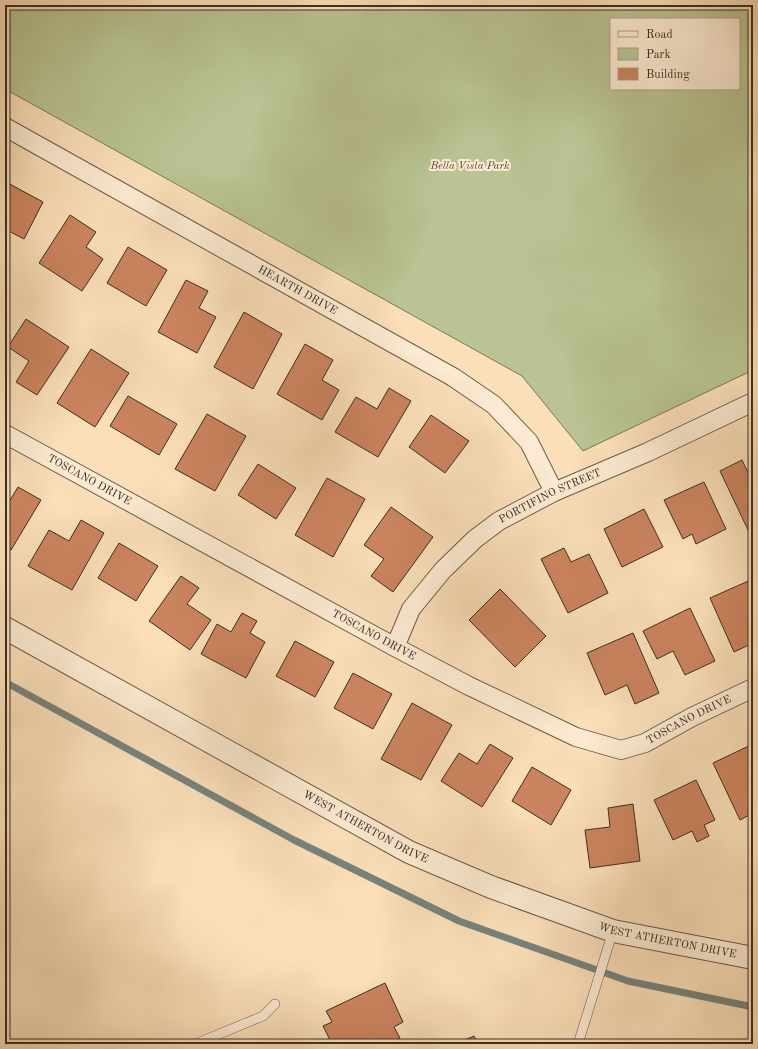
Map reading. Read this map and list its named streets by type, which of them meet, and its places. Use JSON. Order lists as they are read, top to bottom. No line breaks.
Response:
{"streets":{"street":["HEARTH DRIVE","TOSCANO DRIVE","PORTIFINO STREET","WEST ATHERTON DRIVE"]},"crossings":[["HEARTH DRIVE","PORTIFINO STREET"],["TOSCANO DRIVE","PORTIFINO STREET"]],"parks":["Bella Vista Park"],"legend":["Road","Park","Building"]}
